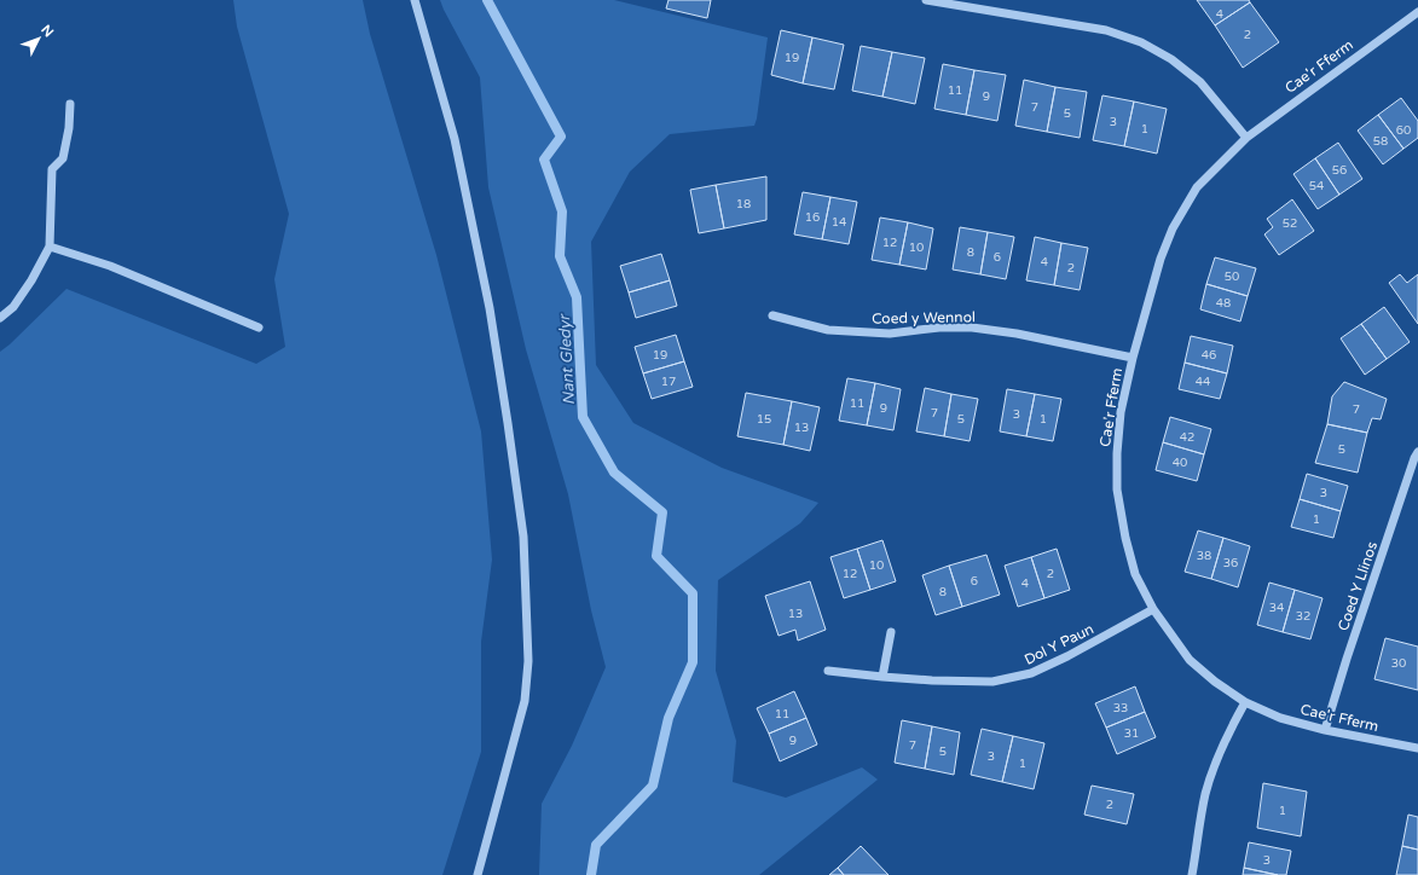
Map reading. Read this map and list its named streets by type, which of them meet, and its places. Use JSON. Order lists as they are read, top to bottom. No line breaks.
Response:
{"streets":{"street":["Cae'r Fferm","Coed y Wennol","Coed Y Llinos","Dol Y Paun"]},"crossings":[["Cae'r Fferm","Coed y Wennol"],["Cae'r Fferm","Coed Y Llinos"],["Cae'r Fferm","Dol Y Paun"]],"water":["Nant Gledyr"],"house_numbers":["4","2","19","11","9","7","5","3","1","60","58","56","54","18","16","14","52","12","10","8","6","4","2","50","48","19","46","17","44","11","9","7","7","3","15","5","1","13","42","5","40","3","1","38","36","10","12","2","6","4","8","34","13","32","30","33","11","31","9","7","5","3","1","2","1","3"],"north":"top right"}
